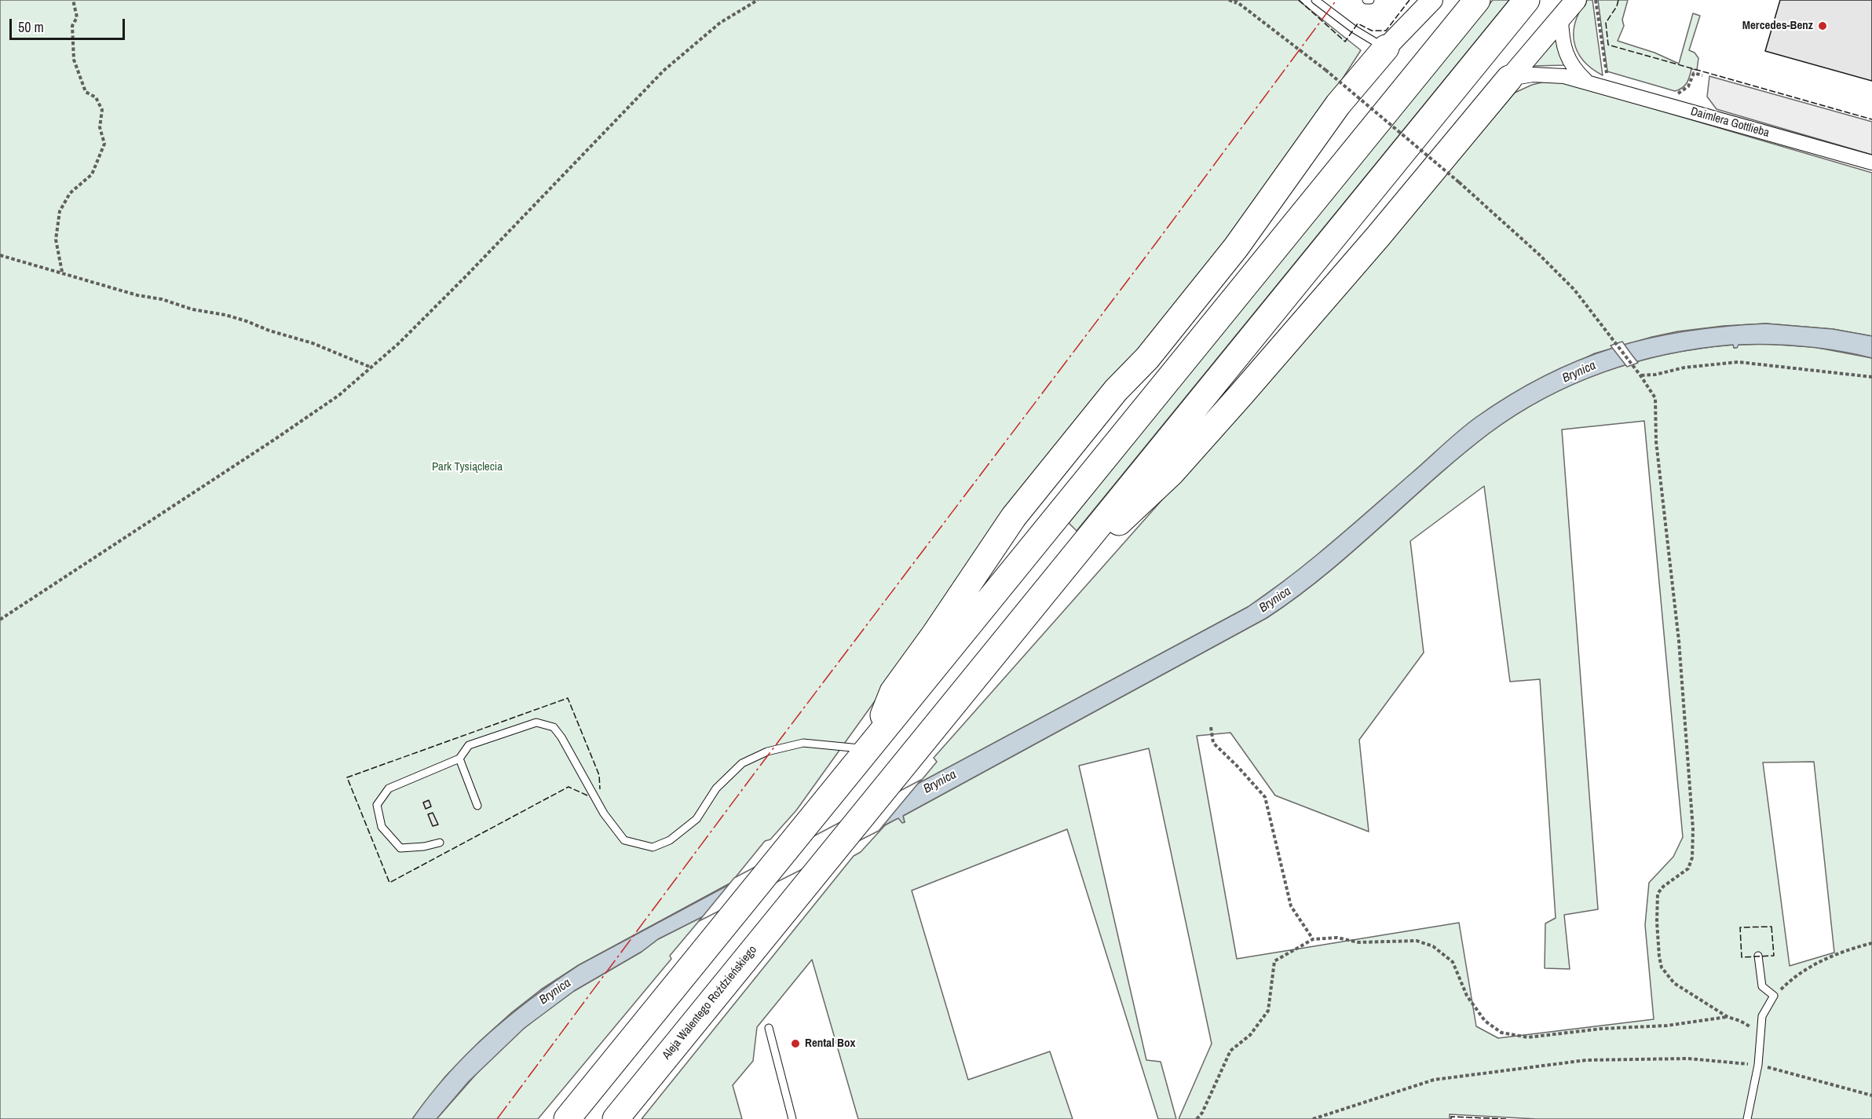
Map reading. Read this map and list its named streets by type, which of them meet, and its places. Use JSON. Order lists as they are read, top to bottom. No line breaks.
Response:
{"streets":{"highway":["Aleja Walentego Roździeńskiego"],"street":["Daimlera Gottlieba"]},"water":["Brynica"],"parks":["Park Tysiąclecia"],"places":["Mercedes-Benz","Rental Box"],"scale_bar":"50 m"}
